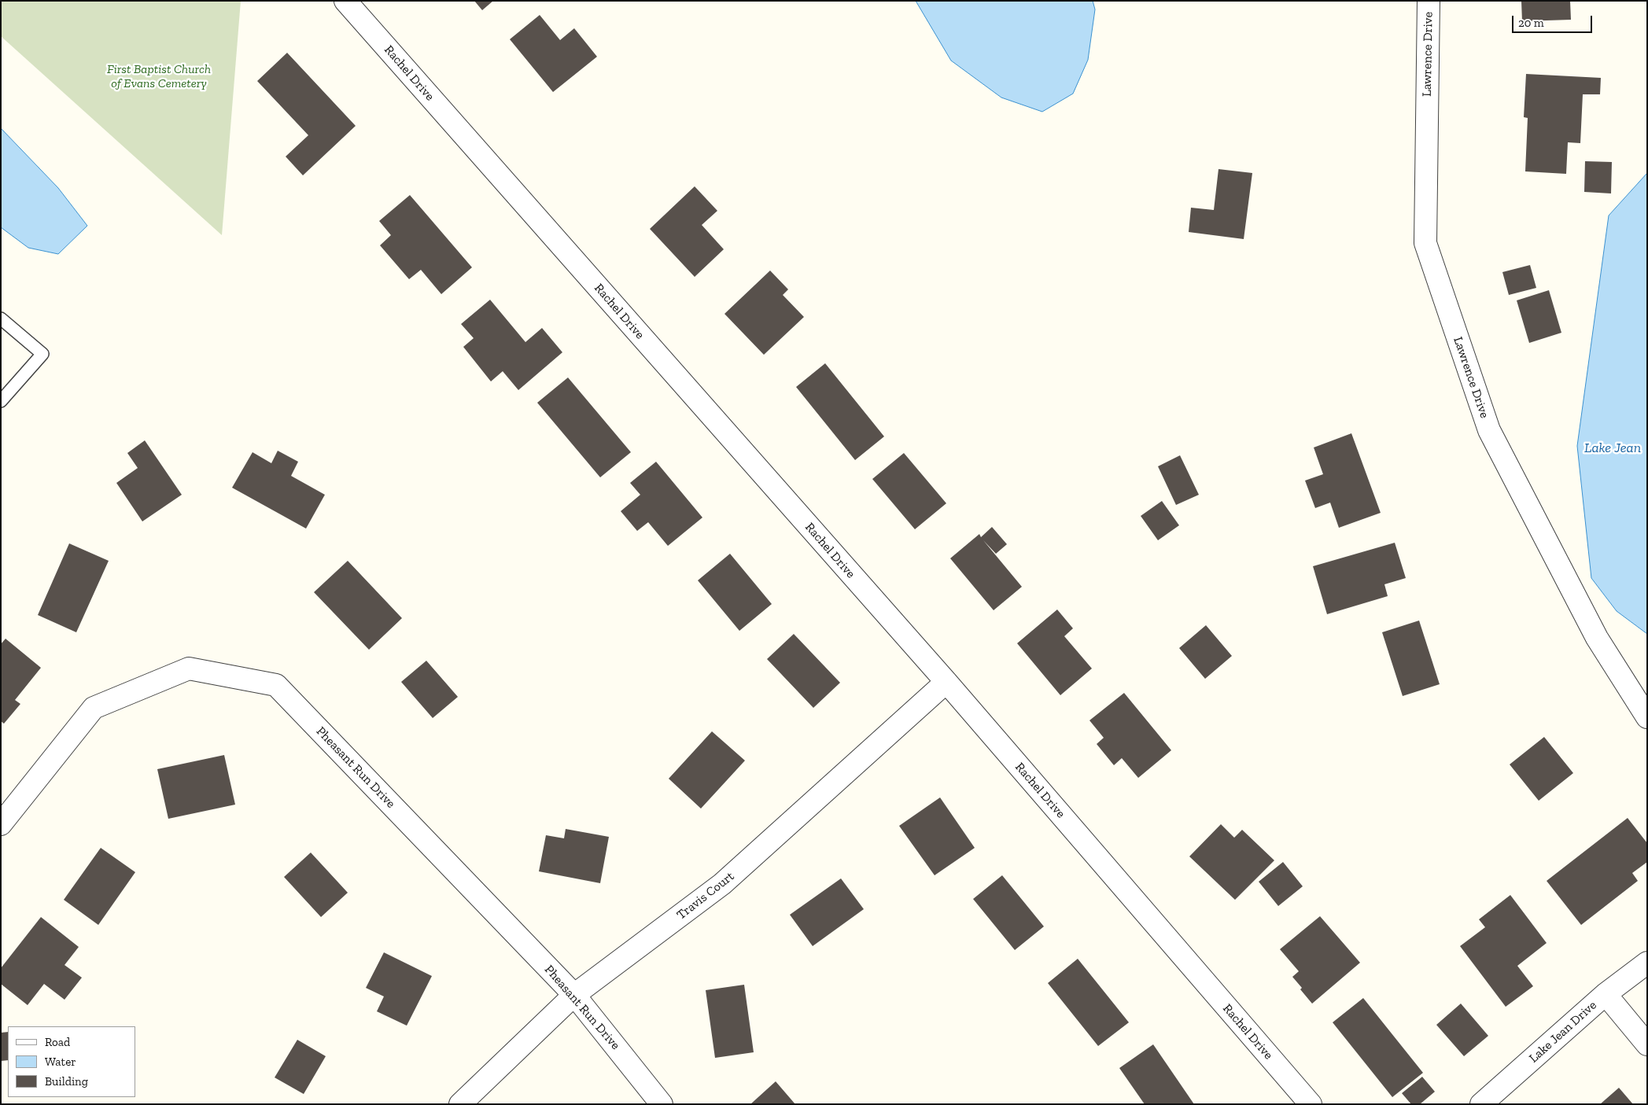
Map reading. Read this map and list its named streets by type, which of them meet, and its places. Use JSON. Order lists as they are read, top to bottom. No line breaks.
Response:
{"streets":{"street":["Lawrence Drive","Rachel Drive","Pheasant Run Drive","Travis Court","Lake Jean Drive"]},"crossings":[["Rachel Drive","Travis Court"],["Pheasant Run Drive","Travis Court"]],"water":["Lake Jean"],"parks":["First Baptist Church of Evans Cemetery"],"legend":["Road","Water","Building"],"scale_bar":"20 m"}
